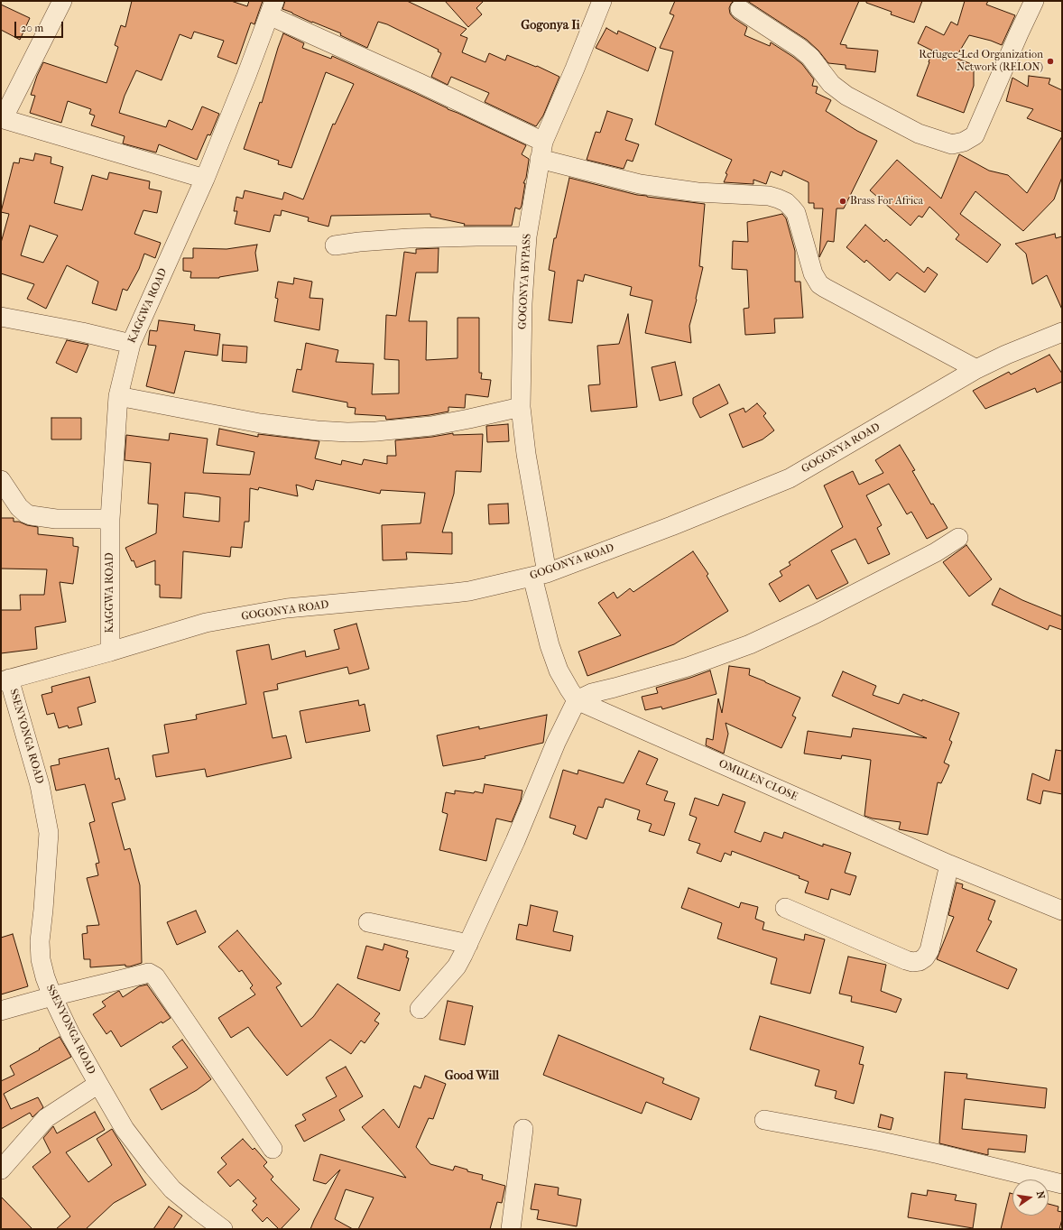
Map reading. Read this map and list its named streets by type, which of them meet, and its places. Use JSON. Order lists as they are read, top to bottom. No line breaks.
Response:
{"streets":{"street":["GOGONYA BYPASS","KAGGWA ROAD","GOGONYA ROAD","SSENYONGA ROAD","OMULEN CLOSE"]},"crossings":[["GOGONYA BYPASS","GOGONYA ROAD"],["KAGGWA ROAD","GOGONYA ROAD"],["GOGONYA ROAD","SSENYONGA ROAD"]],"districts":["Gogonya Ii","Good Will"],"places":["Refugee-Led Organization Network (RELON)","Brass For Africa"],"scale_bar":"20 m","north":"right"}
